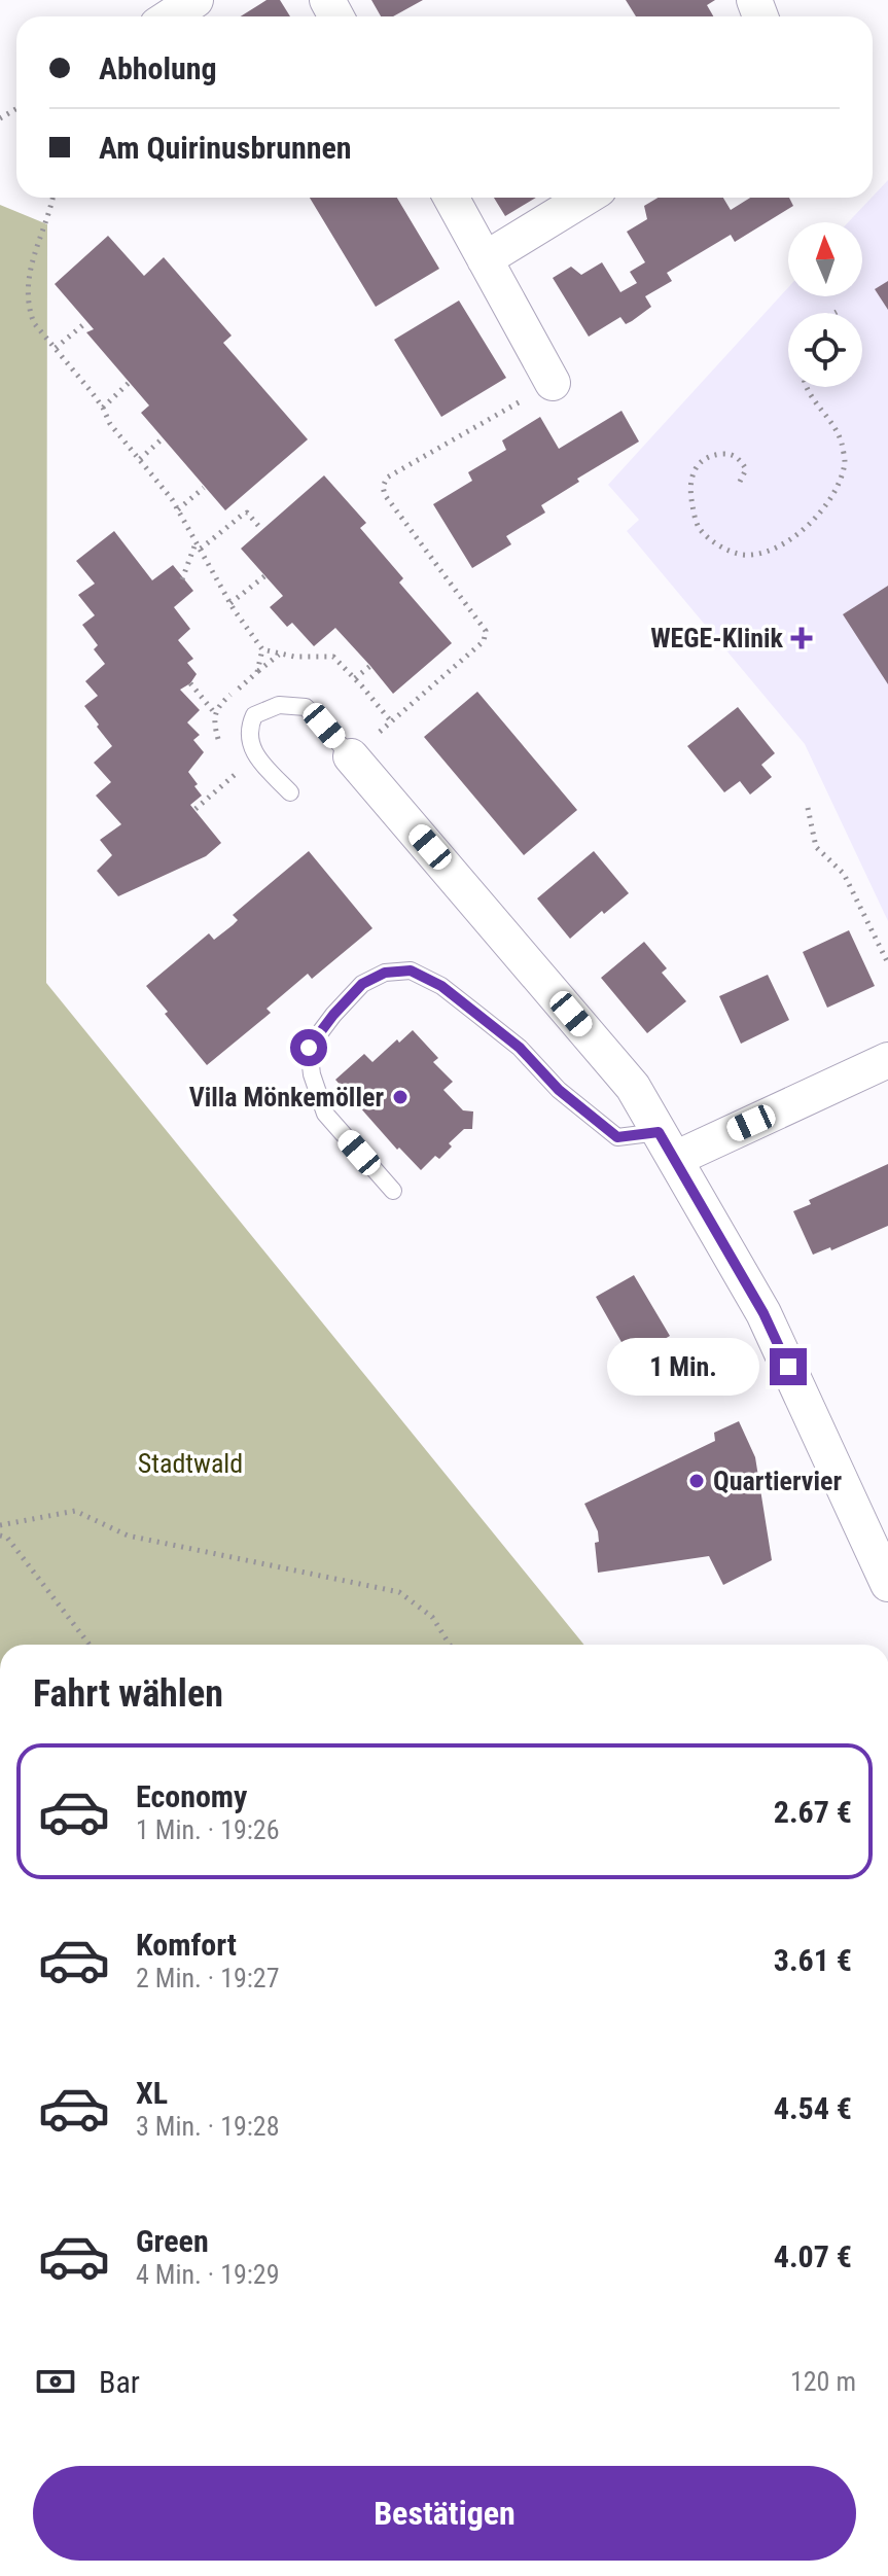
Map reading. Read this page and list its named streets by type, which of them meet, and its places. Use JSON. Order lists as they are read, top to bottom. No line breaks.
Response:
{"parks":["Stadtwald"],"places":{"health":["WEGE-Klinik"],"other":["Villa Mönkemöller","Quartiervier"]},"north":"top","page":{"banner":["Abholung","Am Quirinusbrunnen"],"bubble":"1 Min.","heading":"Fahrt wählen","list":[{"name":"Economy","note":"1 Min. · 19:26","value":"2.67 €"},{"name":"Komfort","note":"2 Min. · 19:27","value":"3.61 €"},{"name":"XL","note":"3 Min. · 19:28","value":"4.54 €"},{"name":"Green","note":"4 Min. · 19:29","value":"4.07 €"}],"pay":["Bar","120 m"],"buttons":"Bestätigen"}}
